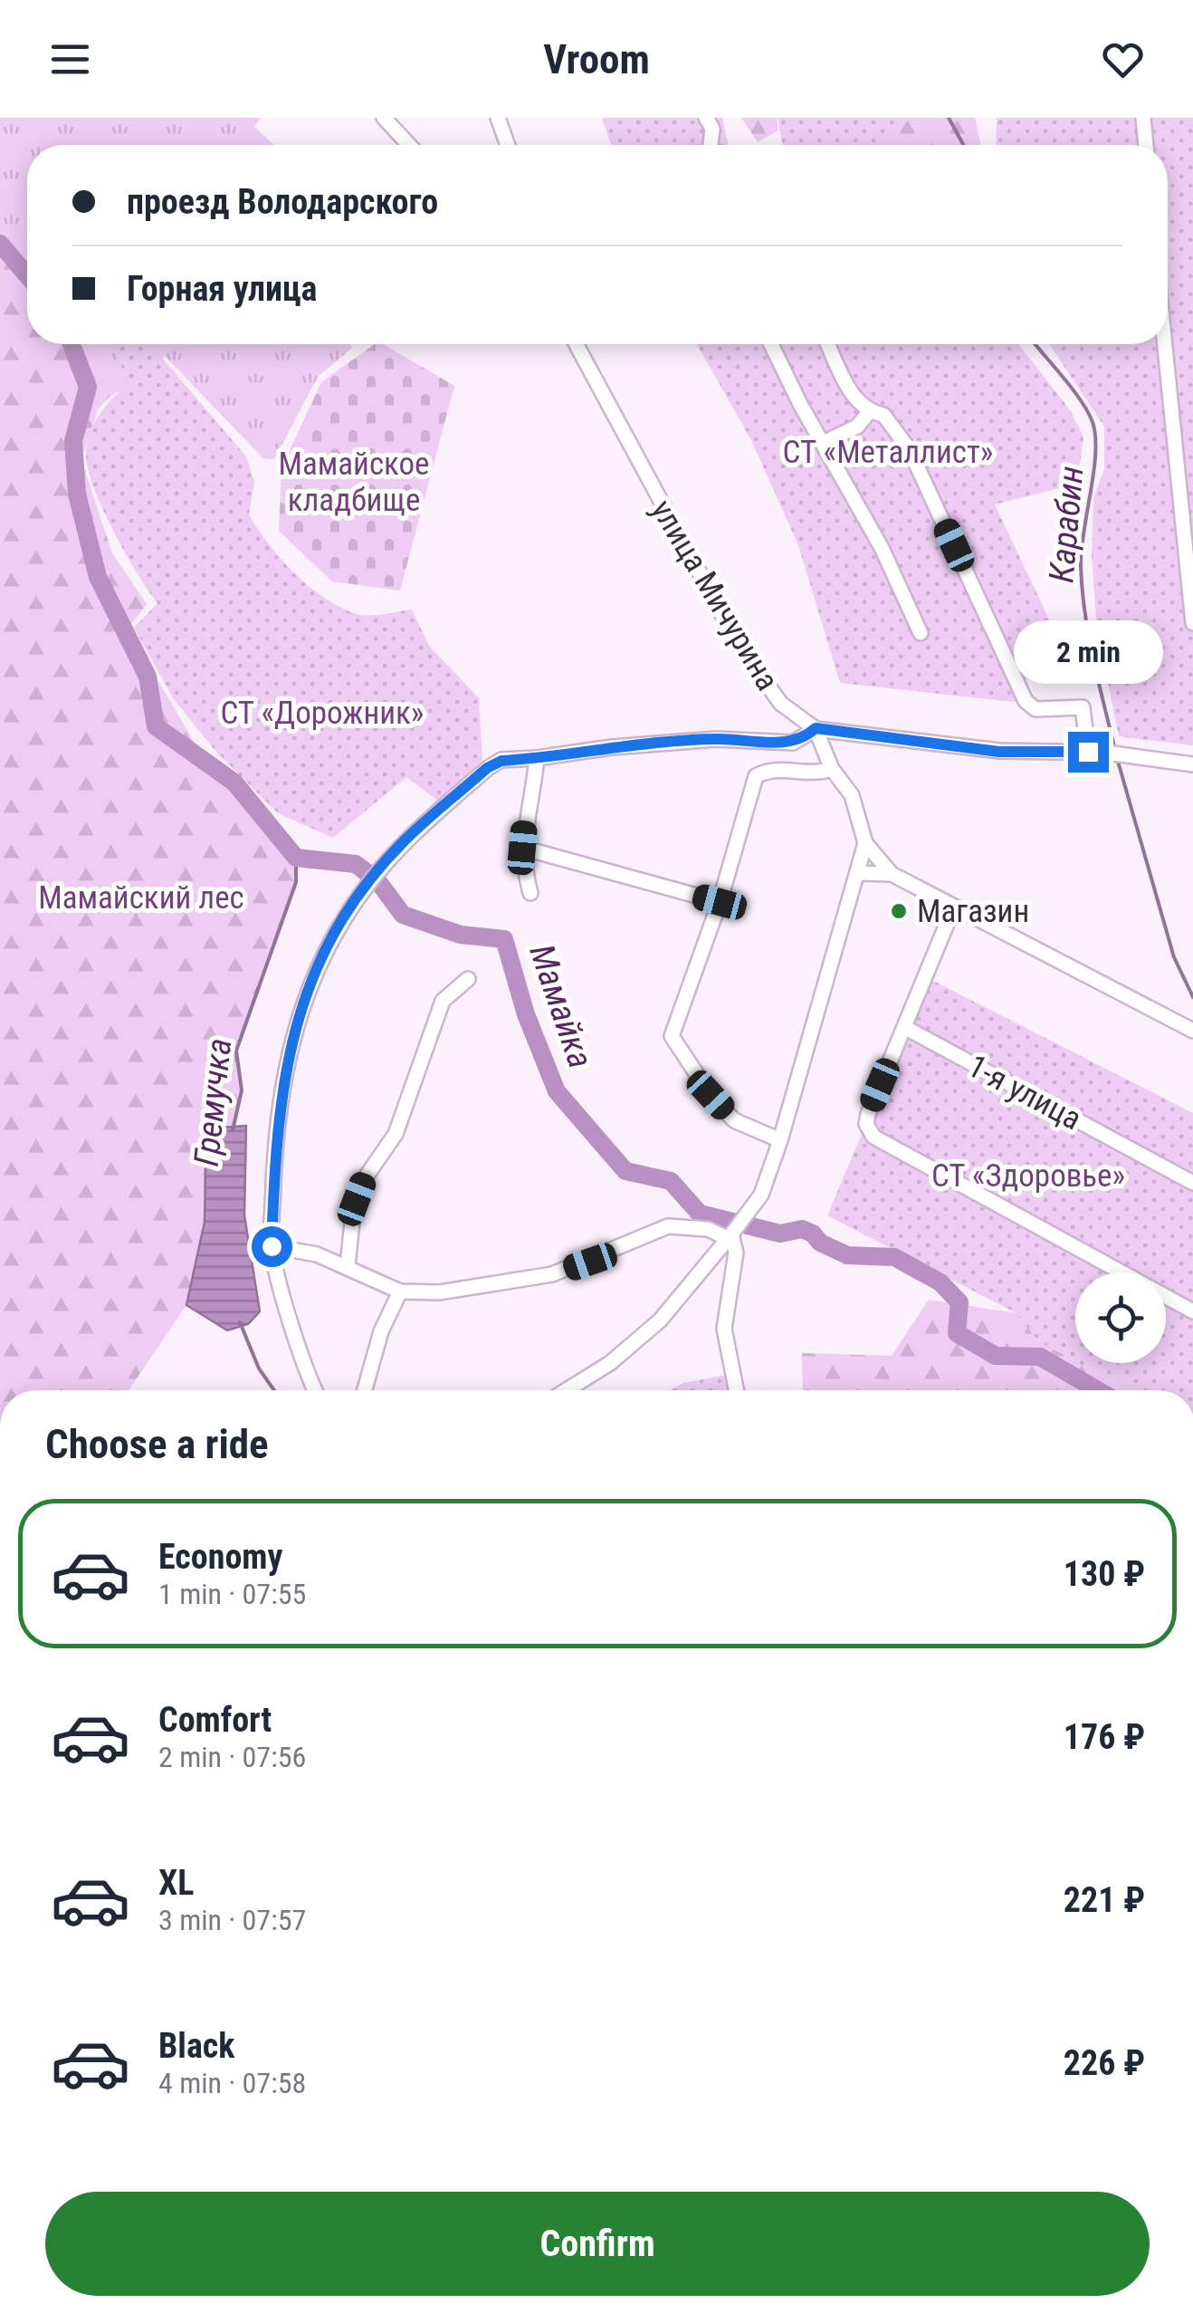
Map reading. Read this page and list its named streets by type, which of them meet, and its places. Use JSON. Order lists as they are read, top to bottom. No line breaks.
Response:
{"streets":{"street":["улица Мичурина","1-я улица"]},"water":["Карабин","Мамайка","Гремучка"],"parks":["СТ «Металлист»","Мамайское кладбище","СТ «Дорожник»","Мамайский лес","СТ «Здоровье»"],"places":["Магазин"],"page":{"header":"Vroom","banner":["проезд Володарского","Горная улица"],"bubble":"2 min","heading":"Choose a ride","list":[{"name":"Economy","note":"1 min · 07:55","value":"130 ₽"},{"name":"Comfort","note":"2 min · 07:56","value":"176 ₽"},{"name":"XL","note":"3 min · 07:57","value":"221 ₽"},{"name":"Black","note":"4 min · 07:58","value":"226 ₽"}],"buttons":"Confirm"}}
